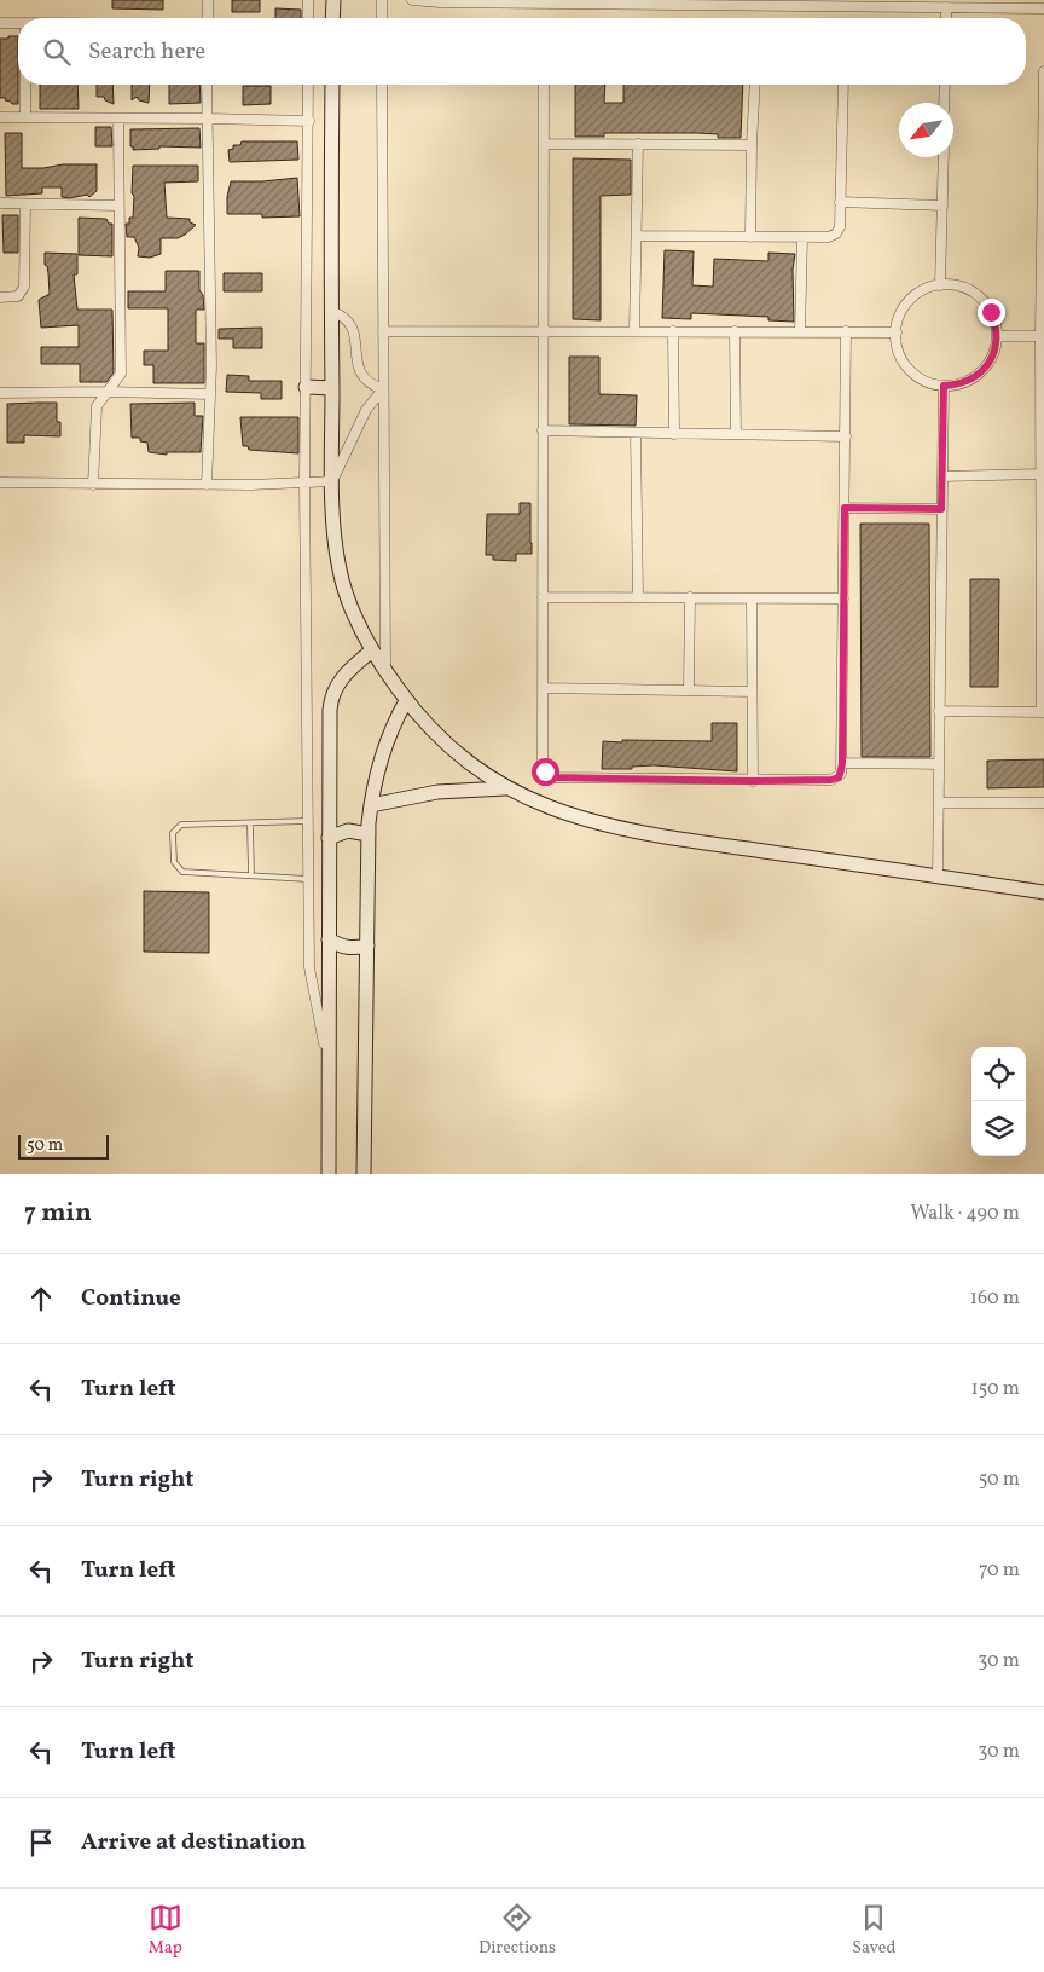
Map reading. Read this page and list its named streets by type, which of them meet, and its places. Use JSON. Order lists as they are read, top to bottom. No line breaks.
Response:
{"scale_bar":"50 m","north":"bottom left","page":{"search":"Search here","scale":"50 m","heading":["7 min","Walk · 490 m"],"list":[["Continue","160 m"],["Turn left","150 m"],["Turn right","50 m"],["Turn left","70 m"],["Turn right","30 m"],["Turn left","30 m"],"Arrive at destination"],"nav":["Map","Directions","Saved"]}}
